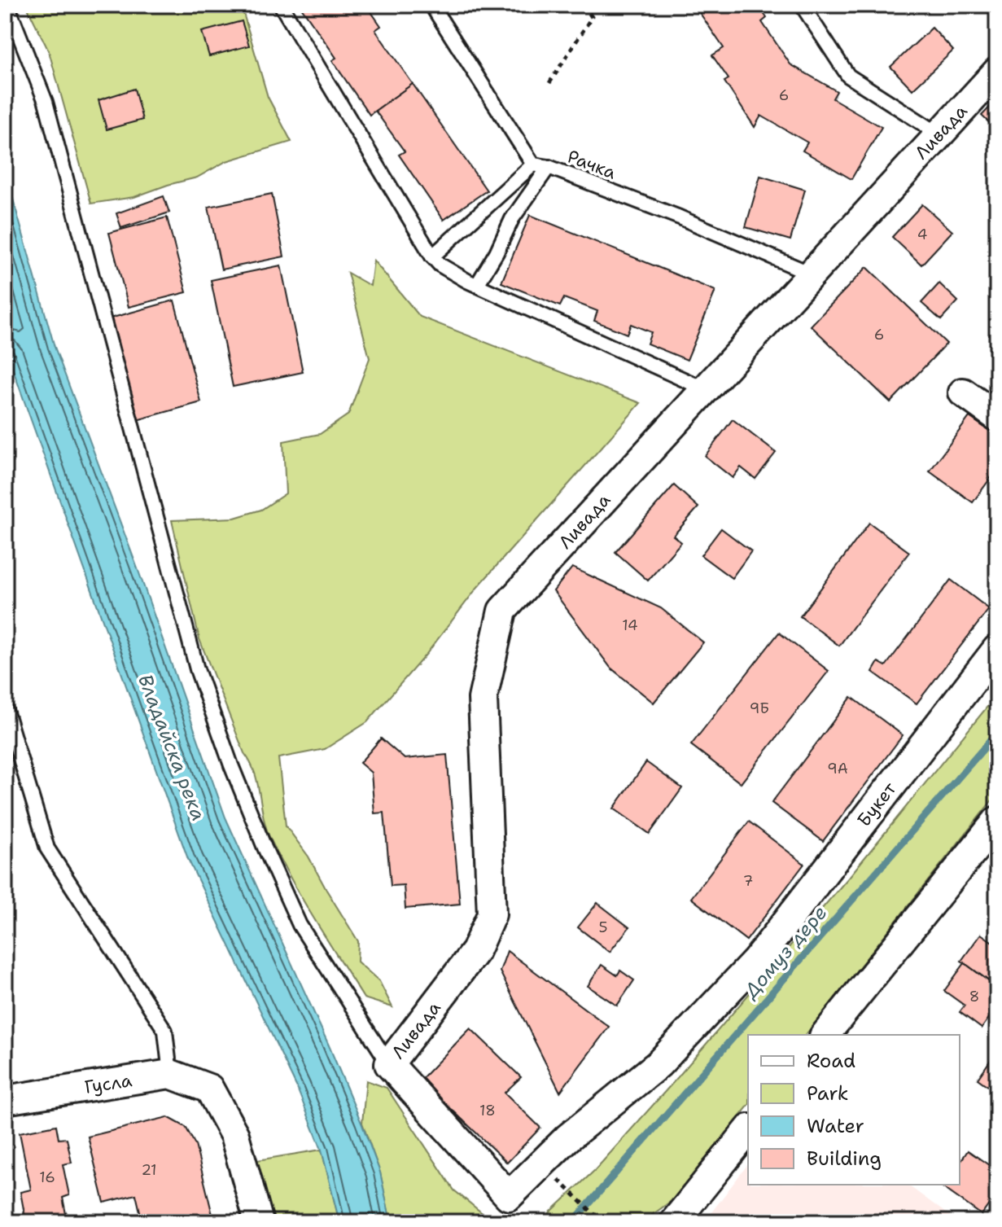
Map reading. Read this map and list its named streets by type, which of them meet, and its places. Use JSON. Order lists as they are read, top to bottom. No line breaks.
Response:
{"streets":{"street":["Ливада","Букет","Гусла"],"lane":["Рачка"]},"crossings":[["Ливада","Рачка"],["Ливада","Букет"]],"water":["Владайска река","Домуз дере"],"house_numbers":["6","4","6","14","9Б","9А","7","5","8","18","21","16"],"legend":["Road","Park","Water","Building"]}
